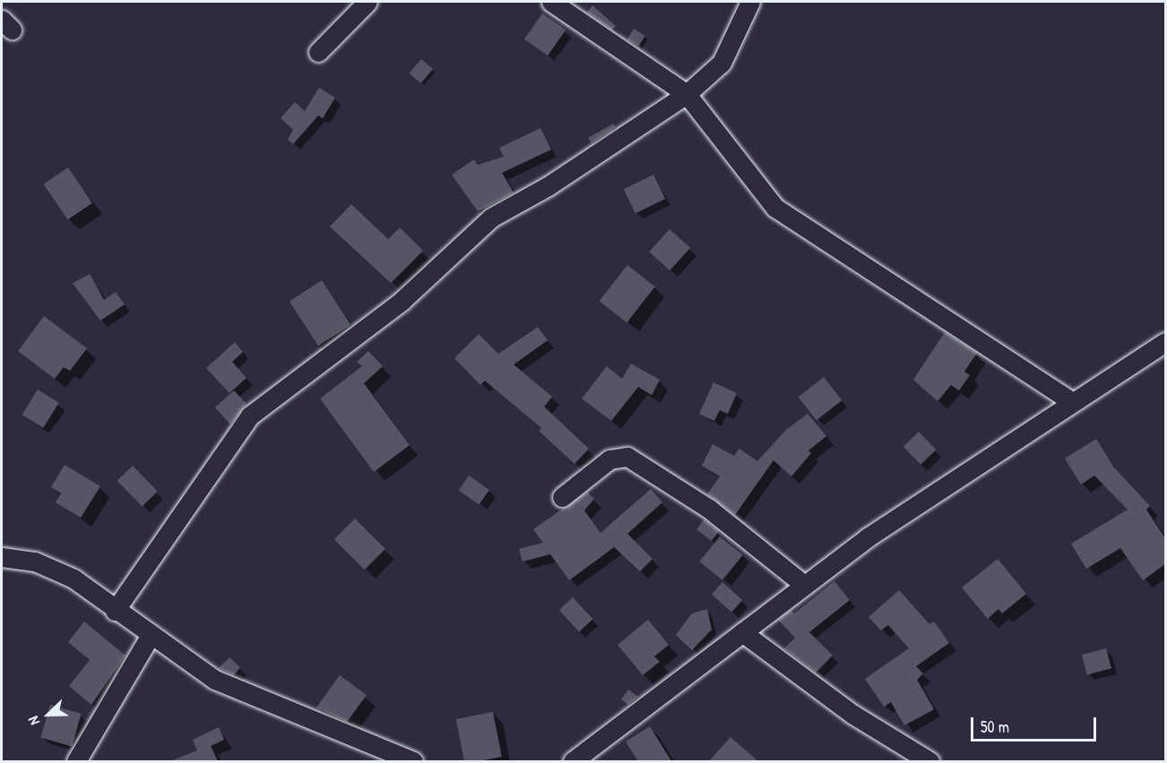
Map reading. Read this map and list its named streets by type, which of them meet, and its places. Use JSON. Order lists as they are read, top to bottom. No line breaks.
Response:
{"scale_bar":"50 m","north":"bottom left"}
